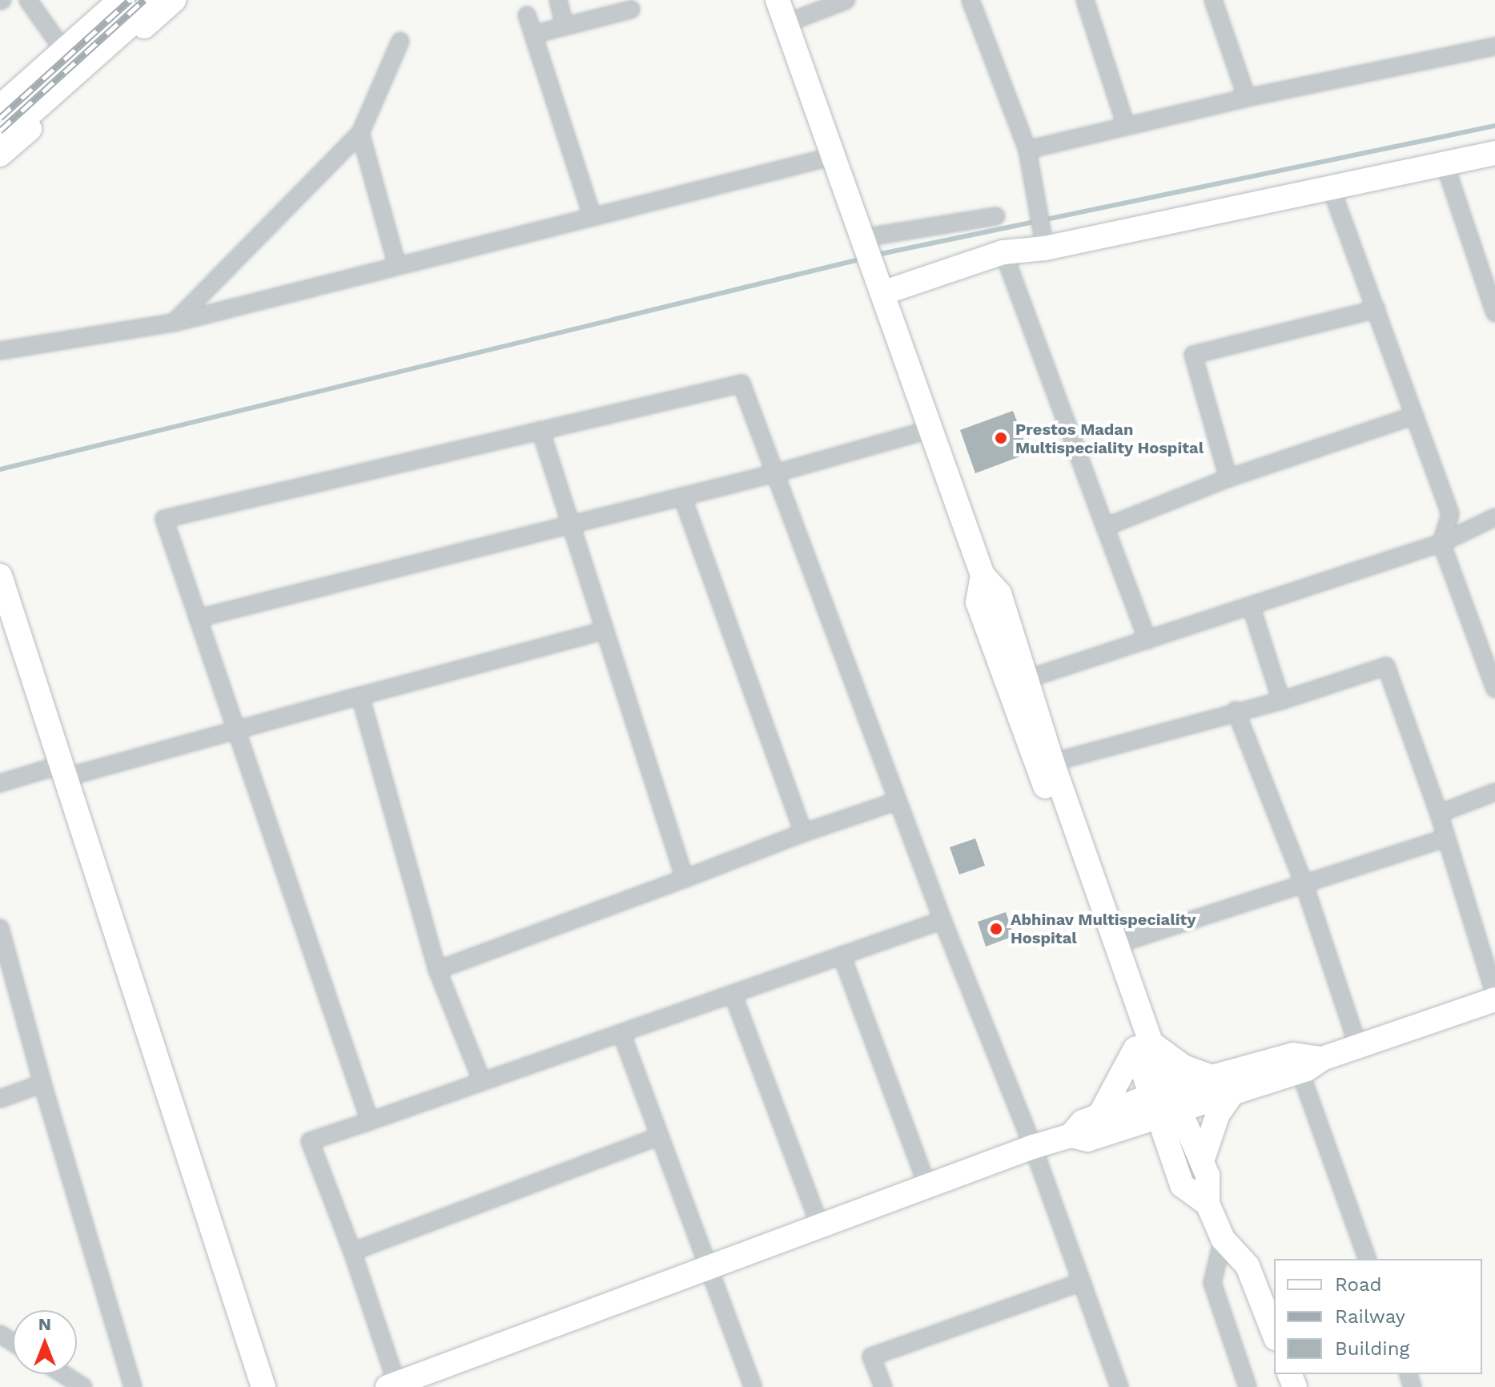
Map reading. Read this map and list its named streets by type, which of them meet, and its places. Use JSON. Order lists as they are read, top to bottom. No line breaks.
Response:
{"places":["Prestos Madan Multispeciality Hospital","Abhinav Multispeciality Hospital"],"legend":["Road","Railway","Building"],"north":"top"}
